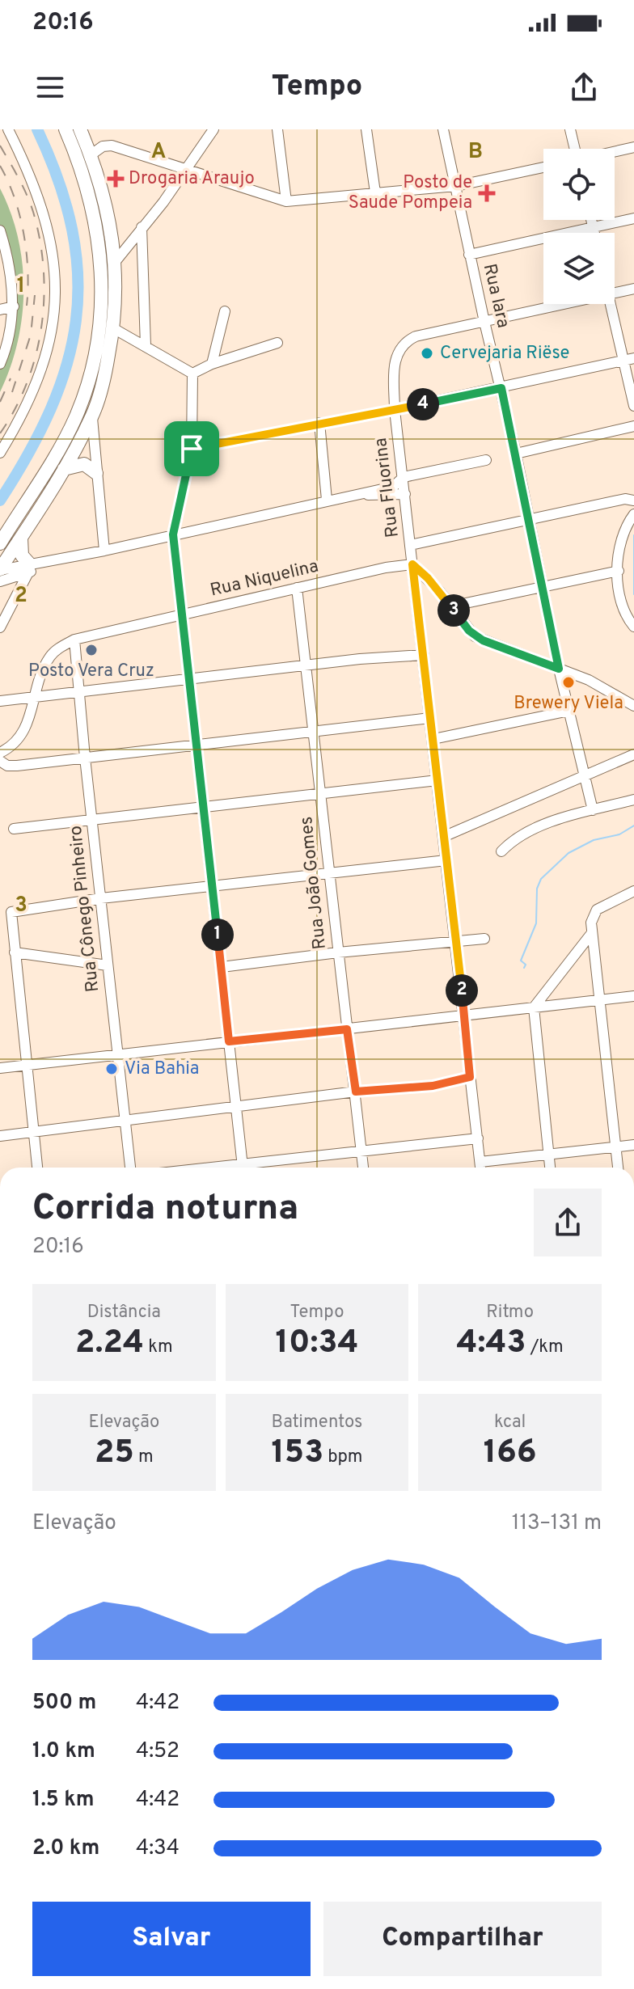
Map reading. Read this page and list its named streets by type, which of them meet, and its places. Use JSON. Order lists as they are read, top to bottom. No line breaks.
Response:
{"streets":{"street":["Rua Iara","Rua Fluorina","Rua Niquelina","Rua João Gomes","Rua Cônego Pinheiro"]},"crossings":[["Rua Iara","Rua Fluorina"],["Rua Fluorina","Rua Niquelina"],["Rua Niquelina","Rua João Gomes"],["Rua Niquelina","Rua Cônego Pinheiro"]],"places":{"health":["Drogaria Araujo","Posto de Saude Pompeia"],"other":["Cervejaria Riëse","Posto Vera Cruz","Brewery Viela","Via Bahia"]},"page":{"status":"20:16","header":"Tempo","pins":["4","3","1","2"],"heading":["Corrida noturna","20:16"],"stats":[["Distância","2.24 km"],["Tempo","10:34"],["Ritmo","4:43 /km"],["Elevação","25 m"],["Batimentos","153 bpm"],["kcal","166"]],"chart":["Elevação","113–131 m"],"list":[{"name":"500 m","note":"4:42"},{"name":"1.0 km","note":"4:52"},{"name":"1.5 km","note":"4:42"},{"name":"2.0 km","note":"4:34"}],"buttons":["Salvar","Compartilhar"]},"grid":{"columns":["A","B"],"rows":["1","2","3"]}}
